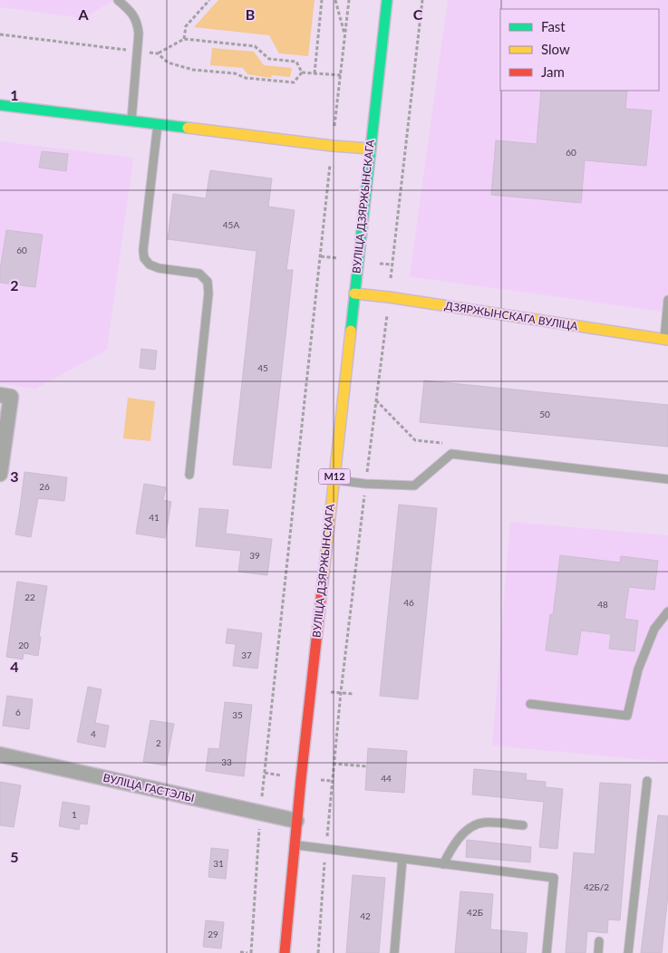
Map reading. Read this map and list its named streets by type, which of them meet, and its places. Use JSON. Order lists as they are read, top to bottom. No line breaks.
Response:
{"streets":{"main road":["ВУЛІЦА ДЗЯРЖЫНСКАГА","ДЗЯРЖЫНСКАГА ВУЛІЦА","М12"],"street":["ВУЛІЦА ГАСТЭЛЫ"]},"crossings":[["ВУЛІЦА ДЗЯРЖЫНСКАГА","ДЗЯРЖЫНСКАГА ВУЛІЦА"],["ВУЛІЦА ДЗЯРЖЫНСКАГА","ВУЛІЦА ГАСТЭЛЫ"]],"house_numbers":["60","45А","60","45","50","26","41","39","22","46","48","20","37","6","35","4","2","33","44","1","31","42Б/2","42Б","42","29"],"legend":["Fast","Slow","Jam"],"grid":{"columns":["A","B","C"],"rows":["1","2","3","4","5"]}}
